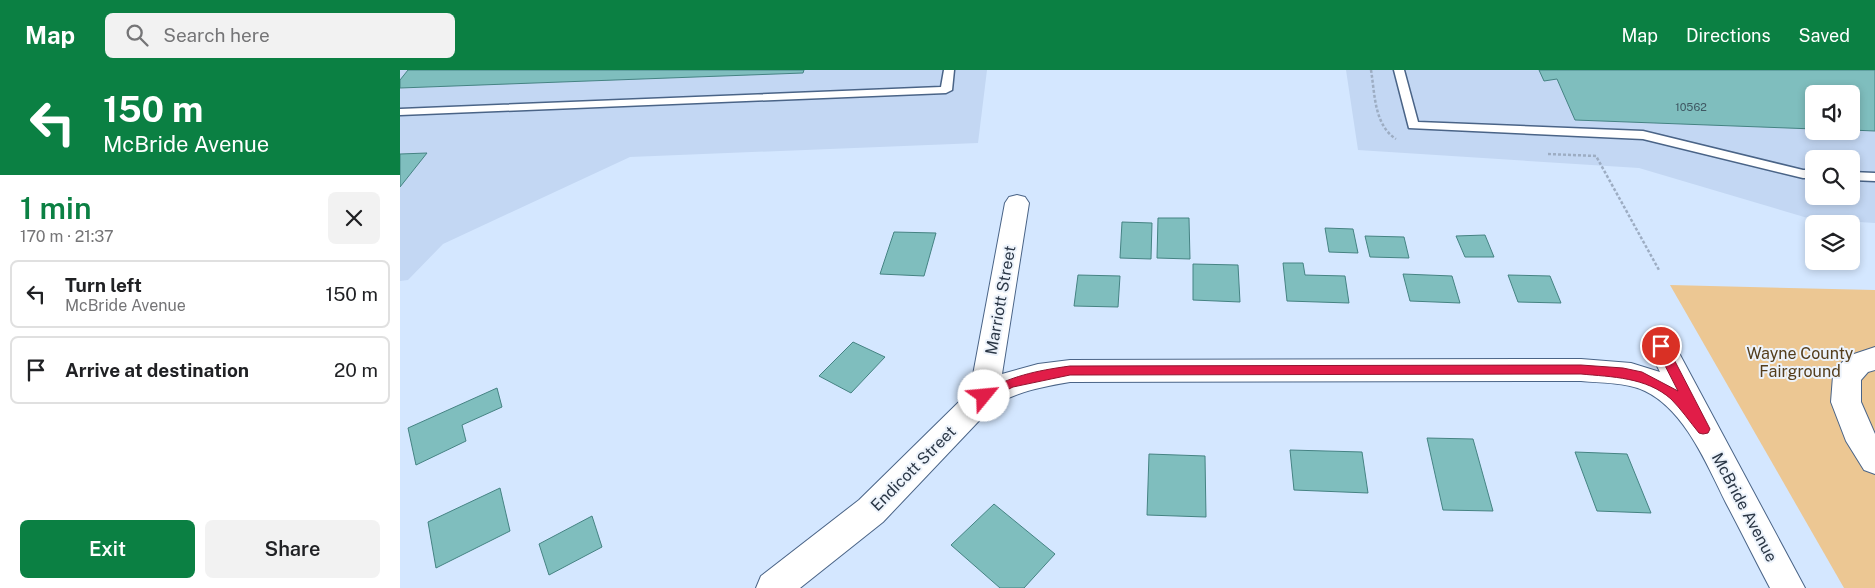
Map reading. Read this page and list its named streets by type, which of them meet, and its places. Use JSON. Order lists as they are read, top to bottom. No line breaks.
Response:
{"streets":{"street":["Marriott Street","Endicott Street","McBride Avenue"]},"crossings":[["Marriott Street","Endicott Street"],["Endicott Street","McBride Avenue"]],"parks":["Wayne County Fairground"],"house_numbers":["10562"],"page":{"header":"Map","search":"Search here","nav":["Map","Directions","Saved"],"turn":["150 m","McBride Avenue"],"heading":["1 min","170 m · 21:37"],"list":[{"name":"Turn left","note":"McBride Avenue","value":"150 m"},{"name":"Arrive at destination","value":"20 m"}],"buttons":["Exit","Share"]}}
